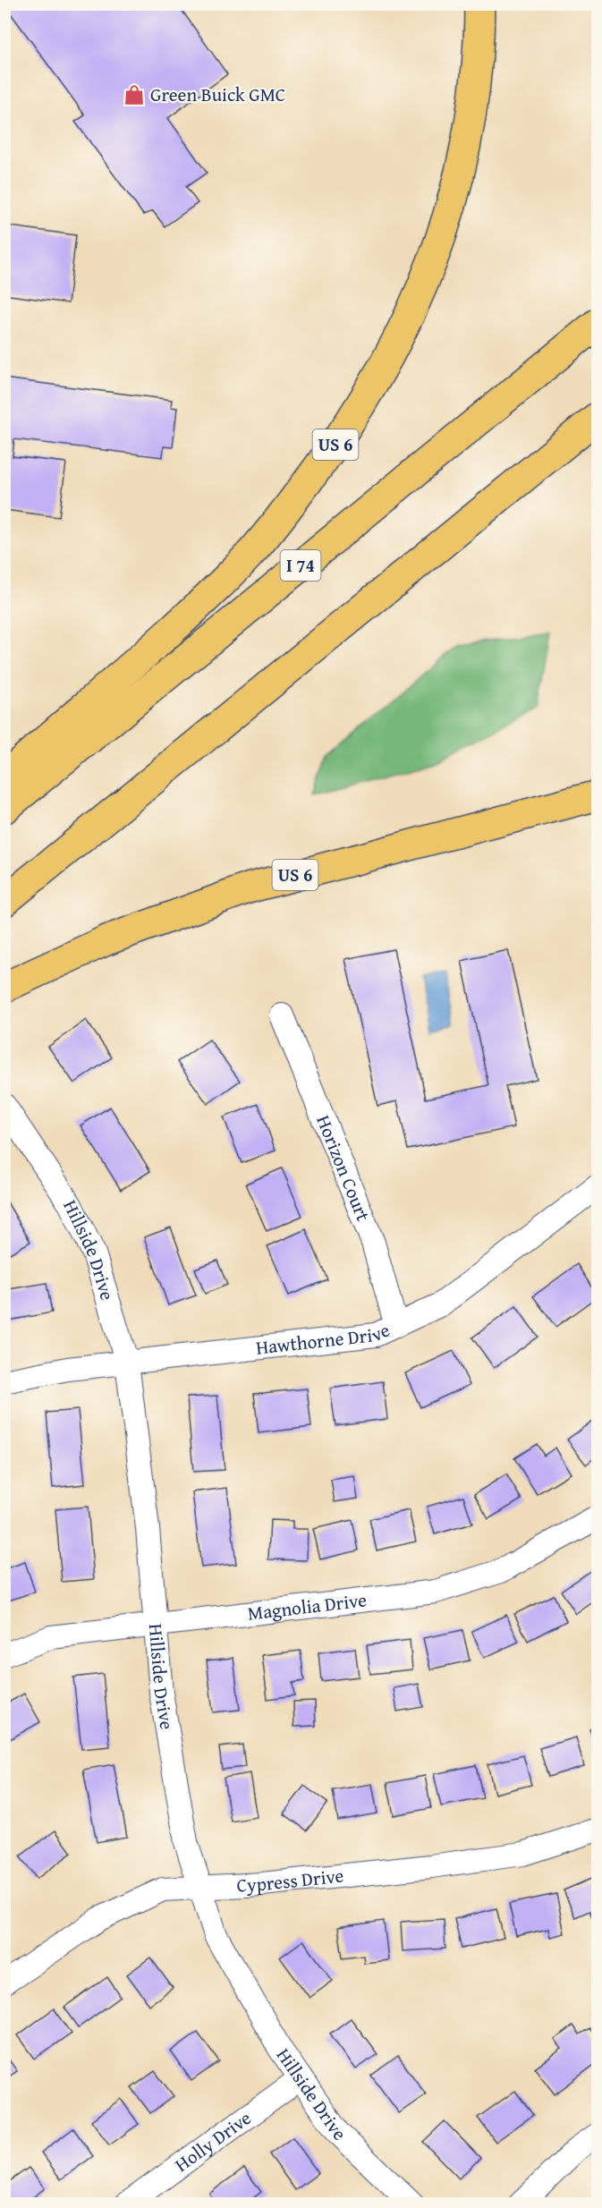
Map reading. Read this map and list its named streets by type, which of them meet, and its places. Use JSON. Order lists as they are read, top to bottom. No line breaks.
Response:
{"streets":{"highway":["US 6","I 74"],"street":["Horizon Court","Hillside Drive","Hawthorne Drive","Magnolia Drive","Cypress Drive","Holly Drive"]},"crossings":[["Horizon Court","Hawthorne Drive"],["Hillside Drive","Hawthorne Drive"],["Hillside Drive","Magnolia Drive"],["Hillside Drive","Cypress Drive"],["Hillside Drive","Holly Drive"]],"places":{"shop":["Green Buick GMC"]}}
